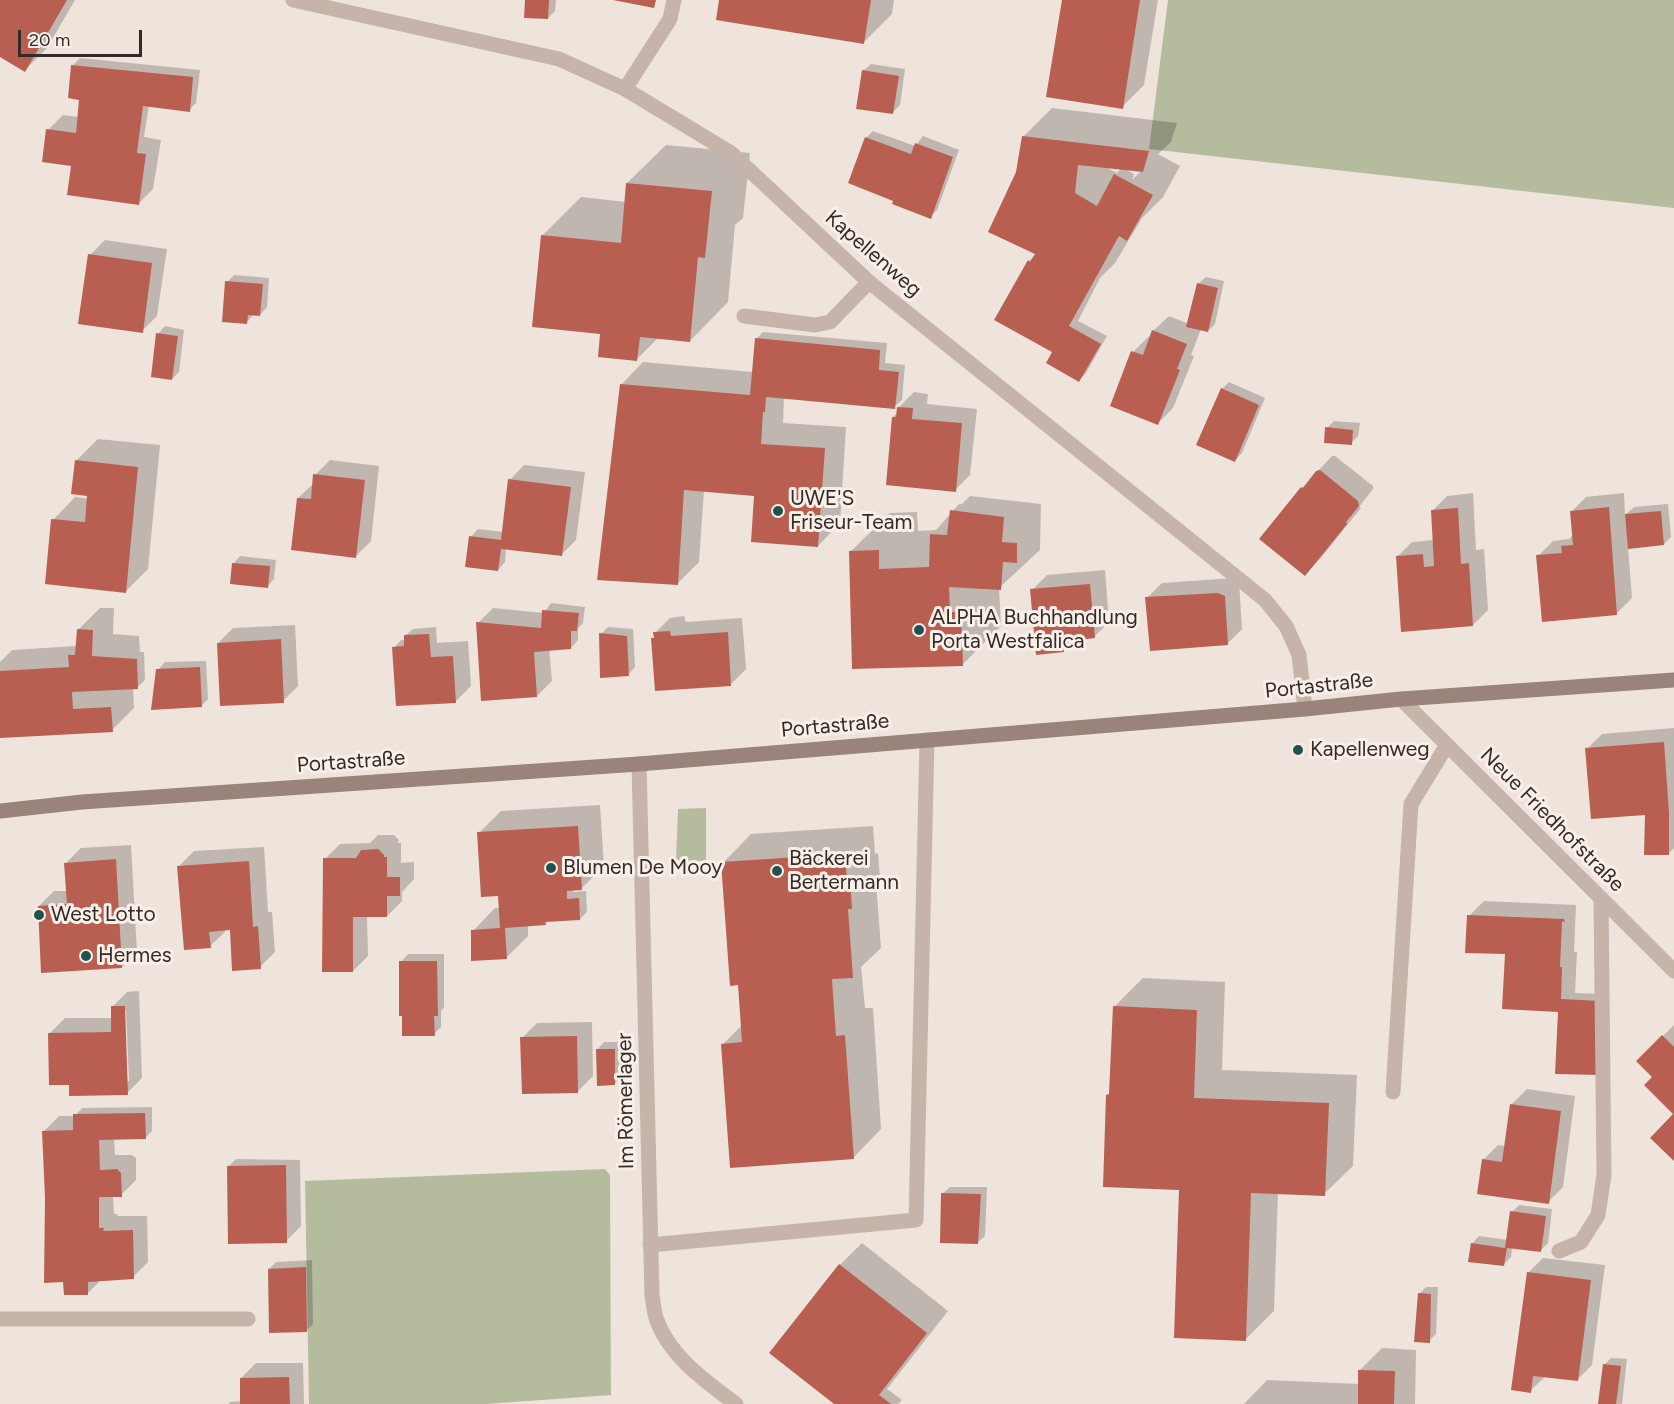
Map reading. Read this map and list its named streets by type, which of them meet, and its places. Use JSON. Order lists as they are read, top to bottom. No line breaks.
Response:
{"streets":{"main road":["Portastraße"],"street":["Kapellenweg","Neue Friedhofstraße","Im Römerlager"]},"crossings":[["Kapellenweg","Portastraße"],["Portastraße","Neue Friedhofstraße"],["Portastraße","Im Römerlager"]],"places":["UWE'S Friseur-Team","ALPHA Buchhandlung Porta Westfalica","Kapellenweg","Blumen De Mooy","Bäckerei Bertermann","West Lotto","Hermes"],"scale_bar":"20 m"}
